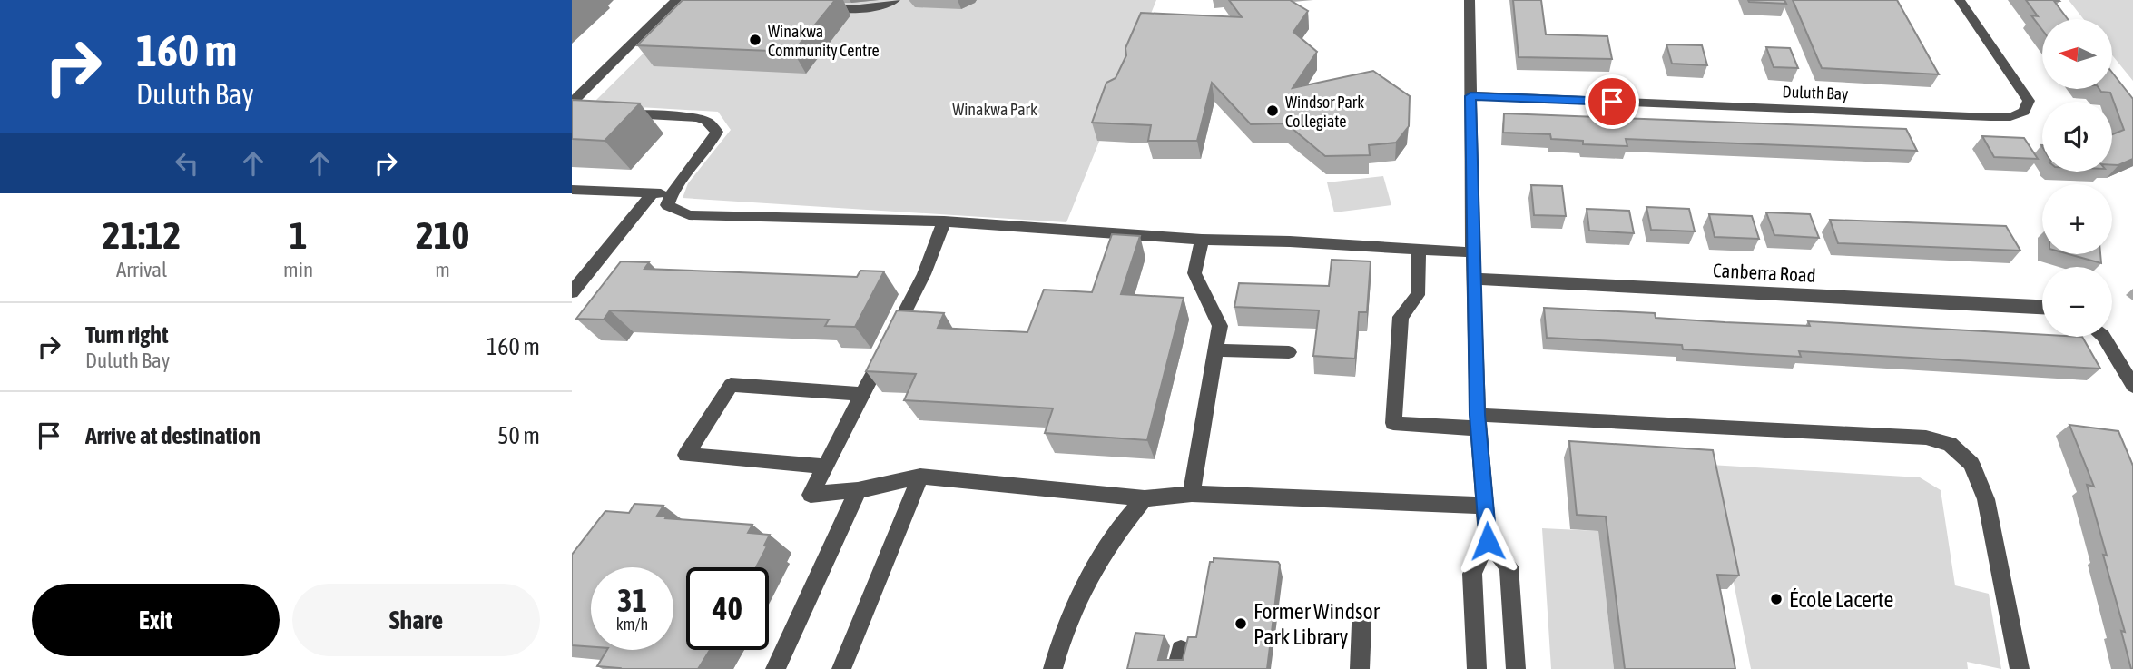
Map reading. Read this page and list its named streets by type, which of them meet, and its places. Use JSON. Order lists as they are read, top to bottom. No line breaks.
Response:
{"streets":{"street":["Duluth Bay","Canberra Road"]},"parks":["Winakwa Park"],"places":["Winakwa Community Centre","Windsor Park Collegiate","École Lacerte","Former Windsor Park Library"],"north":"left","page":{"turn":["160 m","Duluth Bay"],"map_buttons":["+","−"],"eta":["21:12","Arrival","1","min","210","m"],"list":[{"name":"Turn right","note":"Duluth Bay","value":"160 m"},{"name":"Arrive at destination","value":"50 m"}],"speed":"31 km/h","limit":"40","buttons":["Exit","Share"]}}
